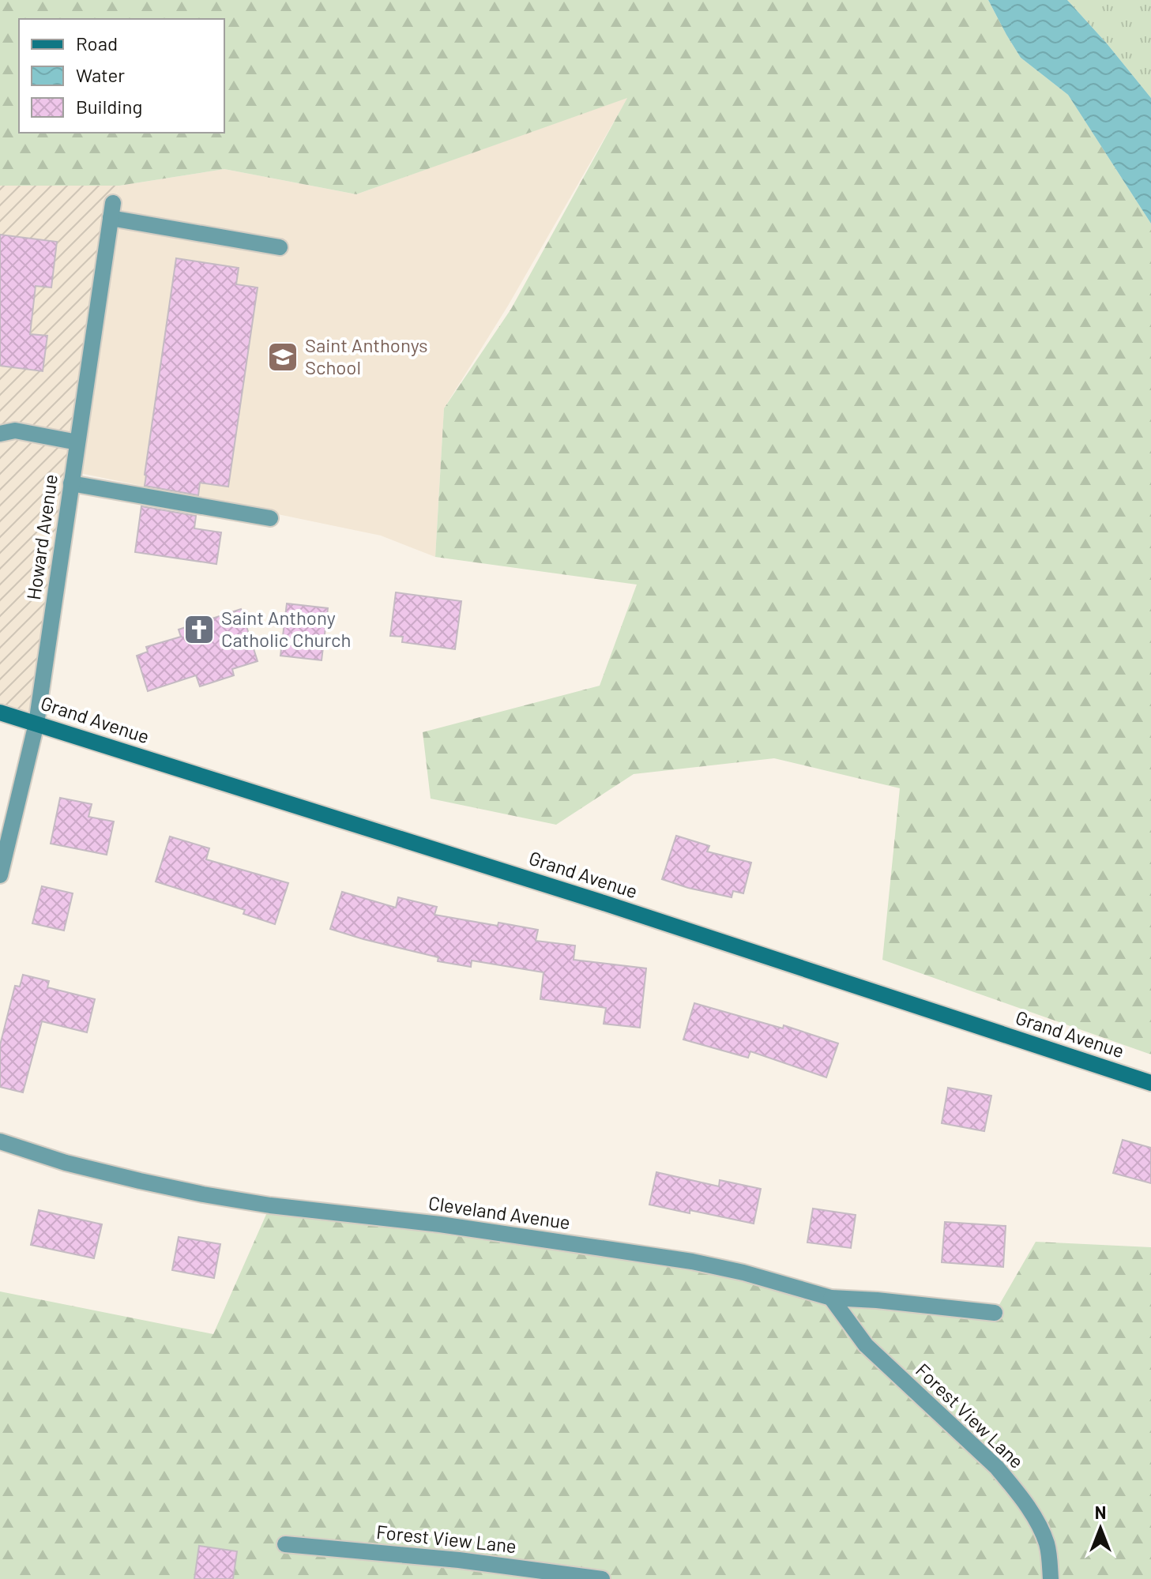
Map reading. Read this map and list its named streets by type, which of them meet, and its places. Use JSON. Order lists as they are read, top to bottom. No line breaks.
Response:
{"streets":{"street":["Howard Avenue","Grand Avenue","Cleveland Avenue","Forest View Lane"]},"crossings":[["Howard Avenue","Grand Avenue"],["Cleveland Avenue","Forest View Lane"]],"places":{"school or university":["Saint Anthonys School"],"church":["Saint Anthony Catholic Church"]},"legend":["Road","Water","Building"],"north":"top"}
